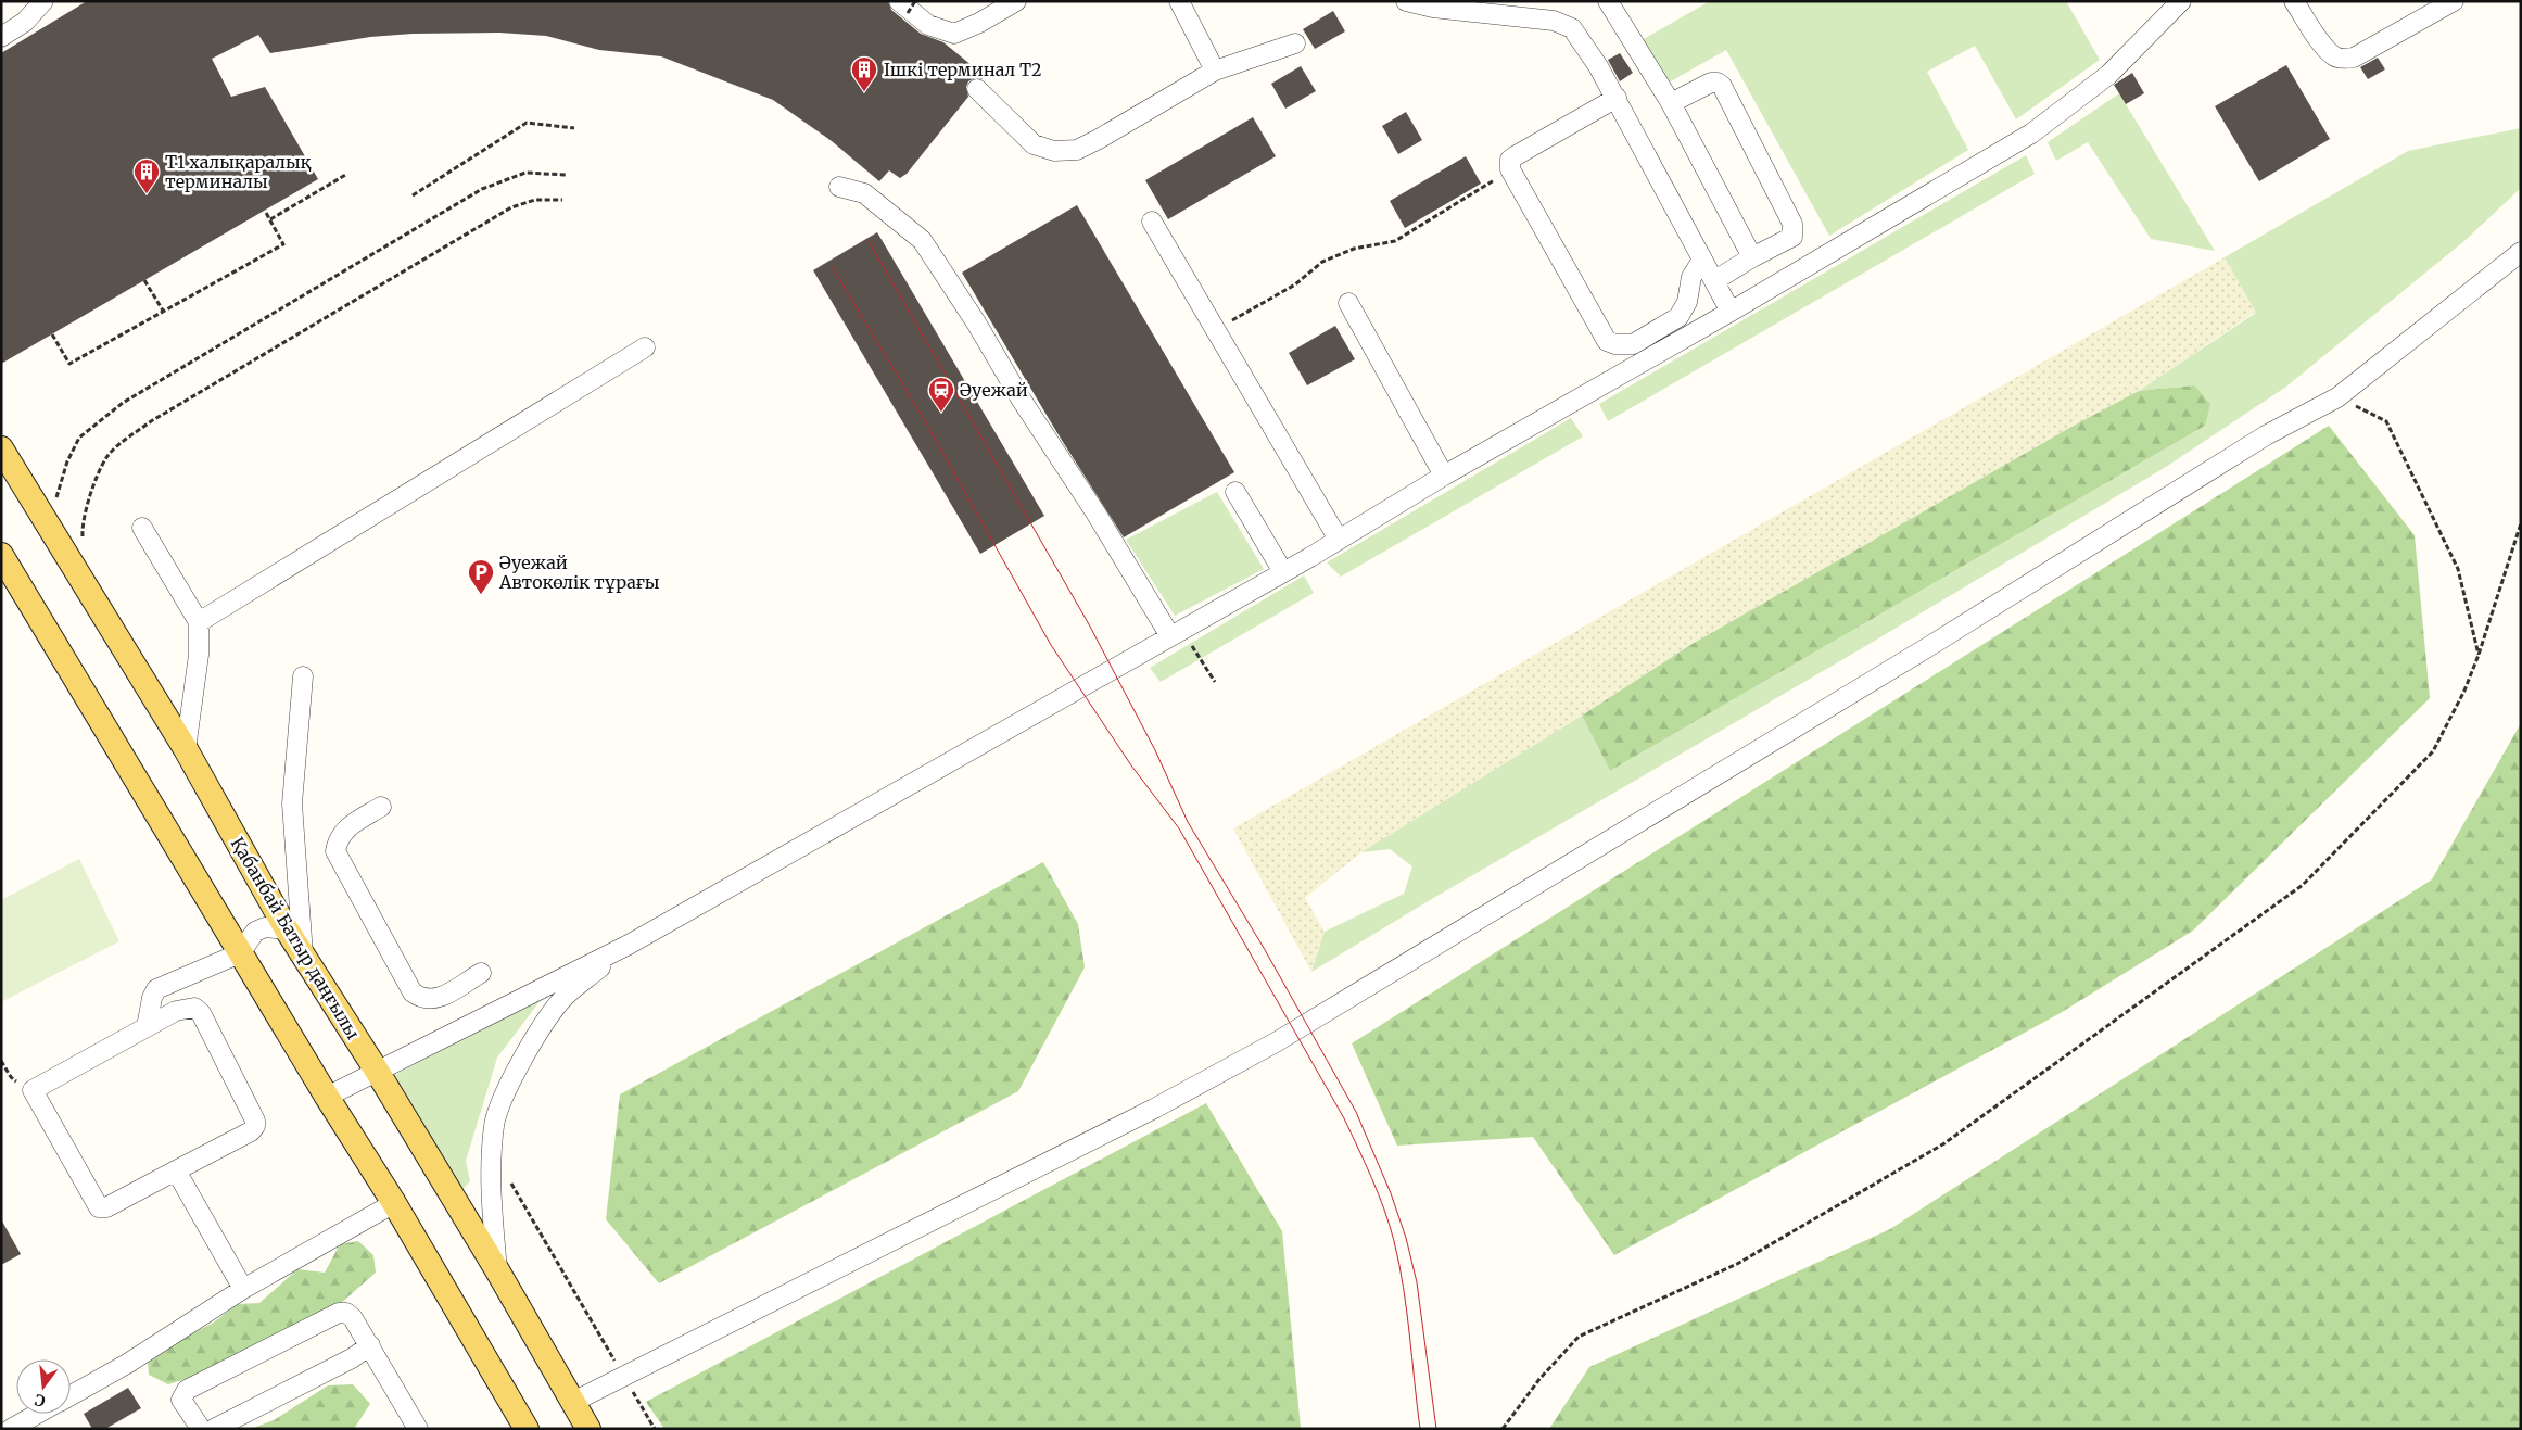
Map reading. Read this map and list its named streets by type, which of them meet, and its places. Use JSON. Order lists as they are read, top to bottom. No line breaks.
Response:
{"streets":{"main road":["Қабанбай Батыр даңғылы"]},"places":{"building":["Ішкі терминал T2","T1 халықаралық терминалы"],"station":["Әуежай"],"parking":["Әуежай Автокөлік тұрағы"]},"north":"bottom"}
